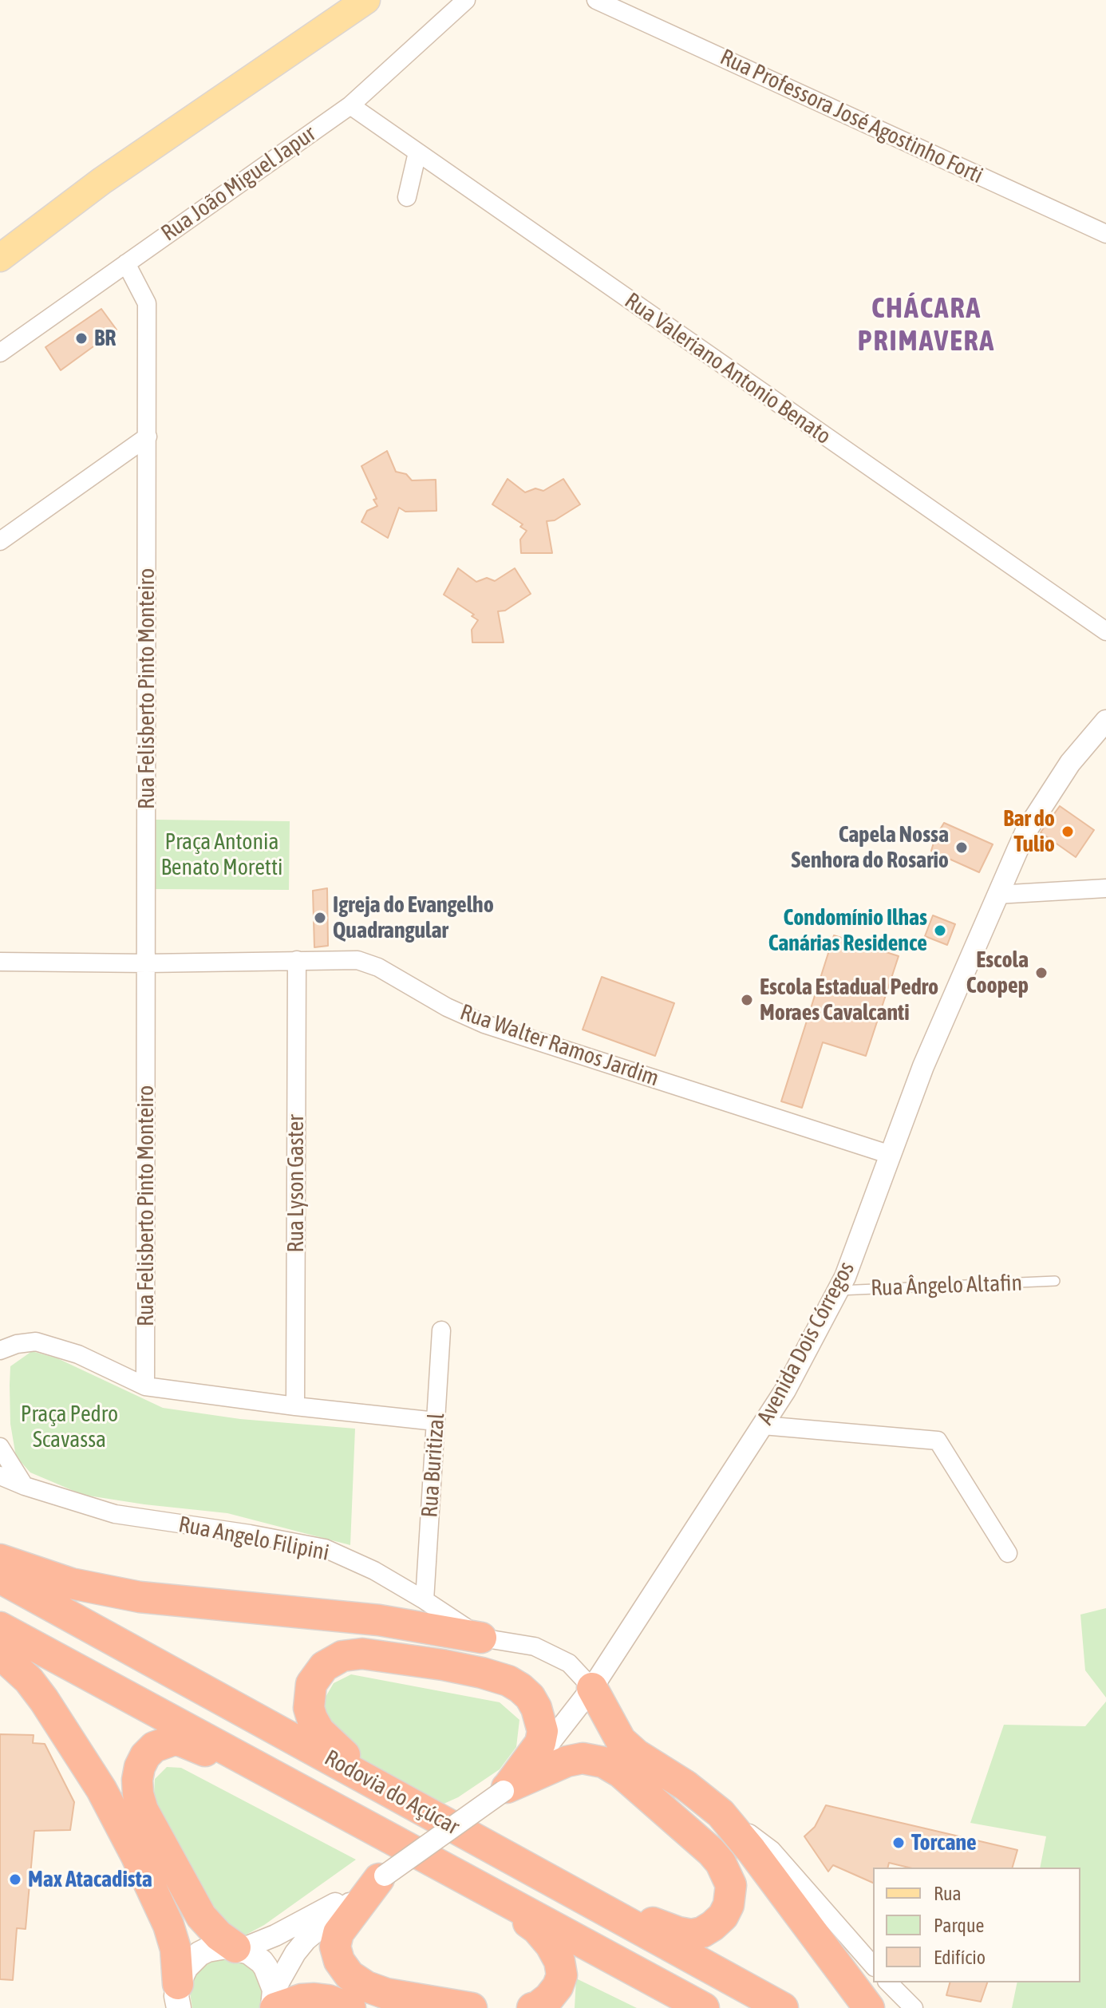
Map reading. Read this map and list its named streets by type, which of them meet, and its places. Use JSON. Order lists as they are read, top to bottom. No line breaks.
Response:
{"streets":{"highway":["Rodovia do Açúcar"],"street":["Rua Professora José Agostinho Forti","Rua João Miguel Japur","Rua Valeriano Antonio Benato","Rua Felisberto Pinto Monteiro","Rua Walter Ramos Jardim","Rua Lyson Gaster","Avenida Dois Córregos","Rua Buritizal","Rua Angelo Filipini"],"lane":["Rua Ângelo Altafin"]},"crossings":[["Rua João Miguel Japur","Rua Valeriano Antonio Benato"],["Rua João Miguel Japur","Rua Felisberto Pinto Monteiro"],["Rua Felisberto Pinto Monteiro","Rua Walter Ramos Jardim"],["Rua Walter Ramos Jardim","Rua Lyson Gaster"],["Rua Walter Ramos Jardim","Avenida Dois Córregos"],["Rua Ângelo Altafin","Avenida Dois Córregos"],["Avenida Dois Córregos","Rua Angelo Filipini"],["Rua Buritizal","Rua Angelo Filipini"]],"districts":["CHÁCARA PRIMAVERA"],"parks":["Praça Antonia Benato Moretti","Praça Pedro Scavassa"],"places":["BR","Bar do Tulio","Capela Nossa Senhora do Rosario","Igreja do Evangelho Quadrangular","Condomínio Ilhas Canárias Residence","Escola Coopep","Escola Estadual Pedro Moraes Cavalcanti","Torcane","Max Atacadista"],"legend":["Rua","Parque","Edifício"]}
